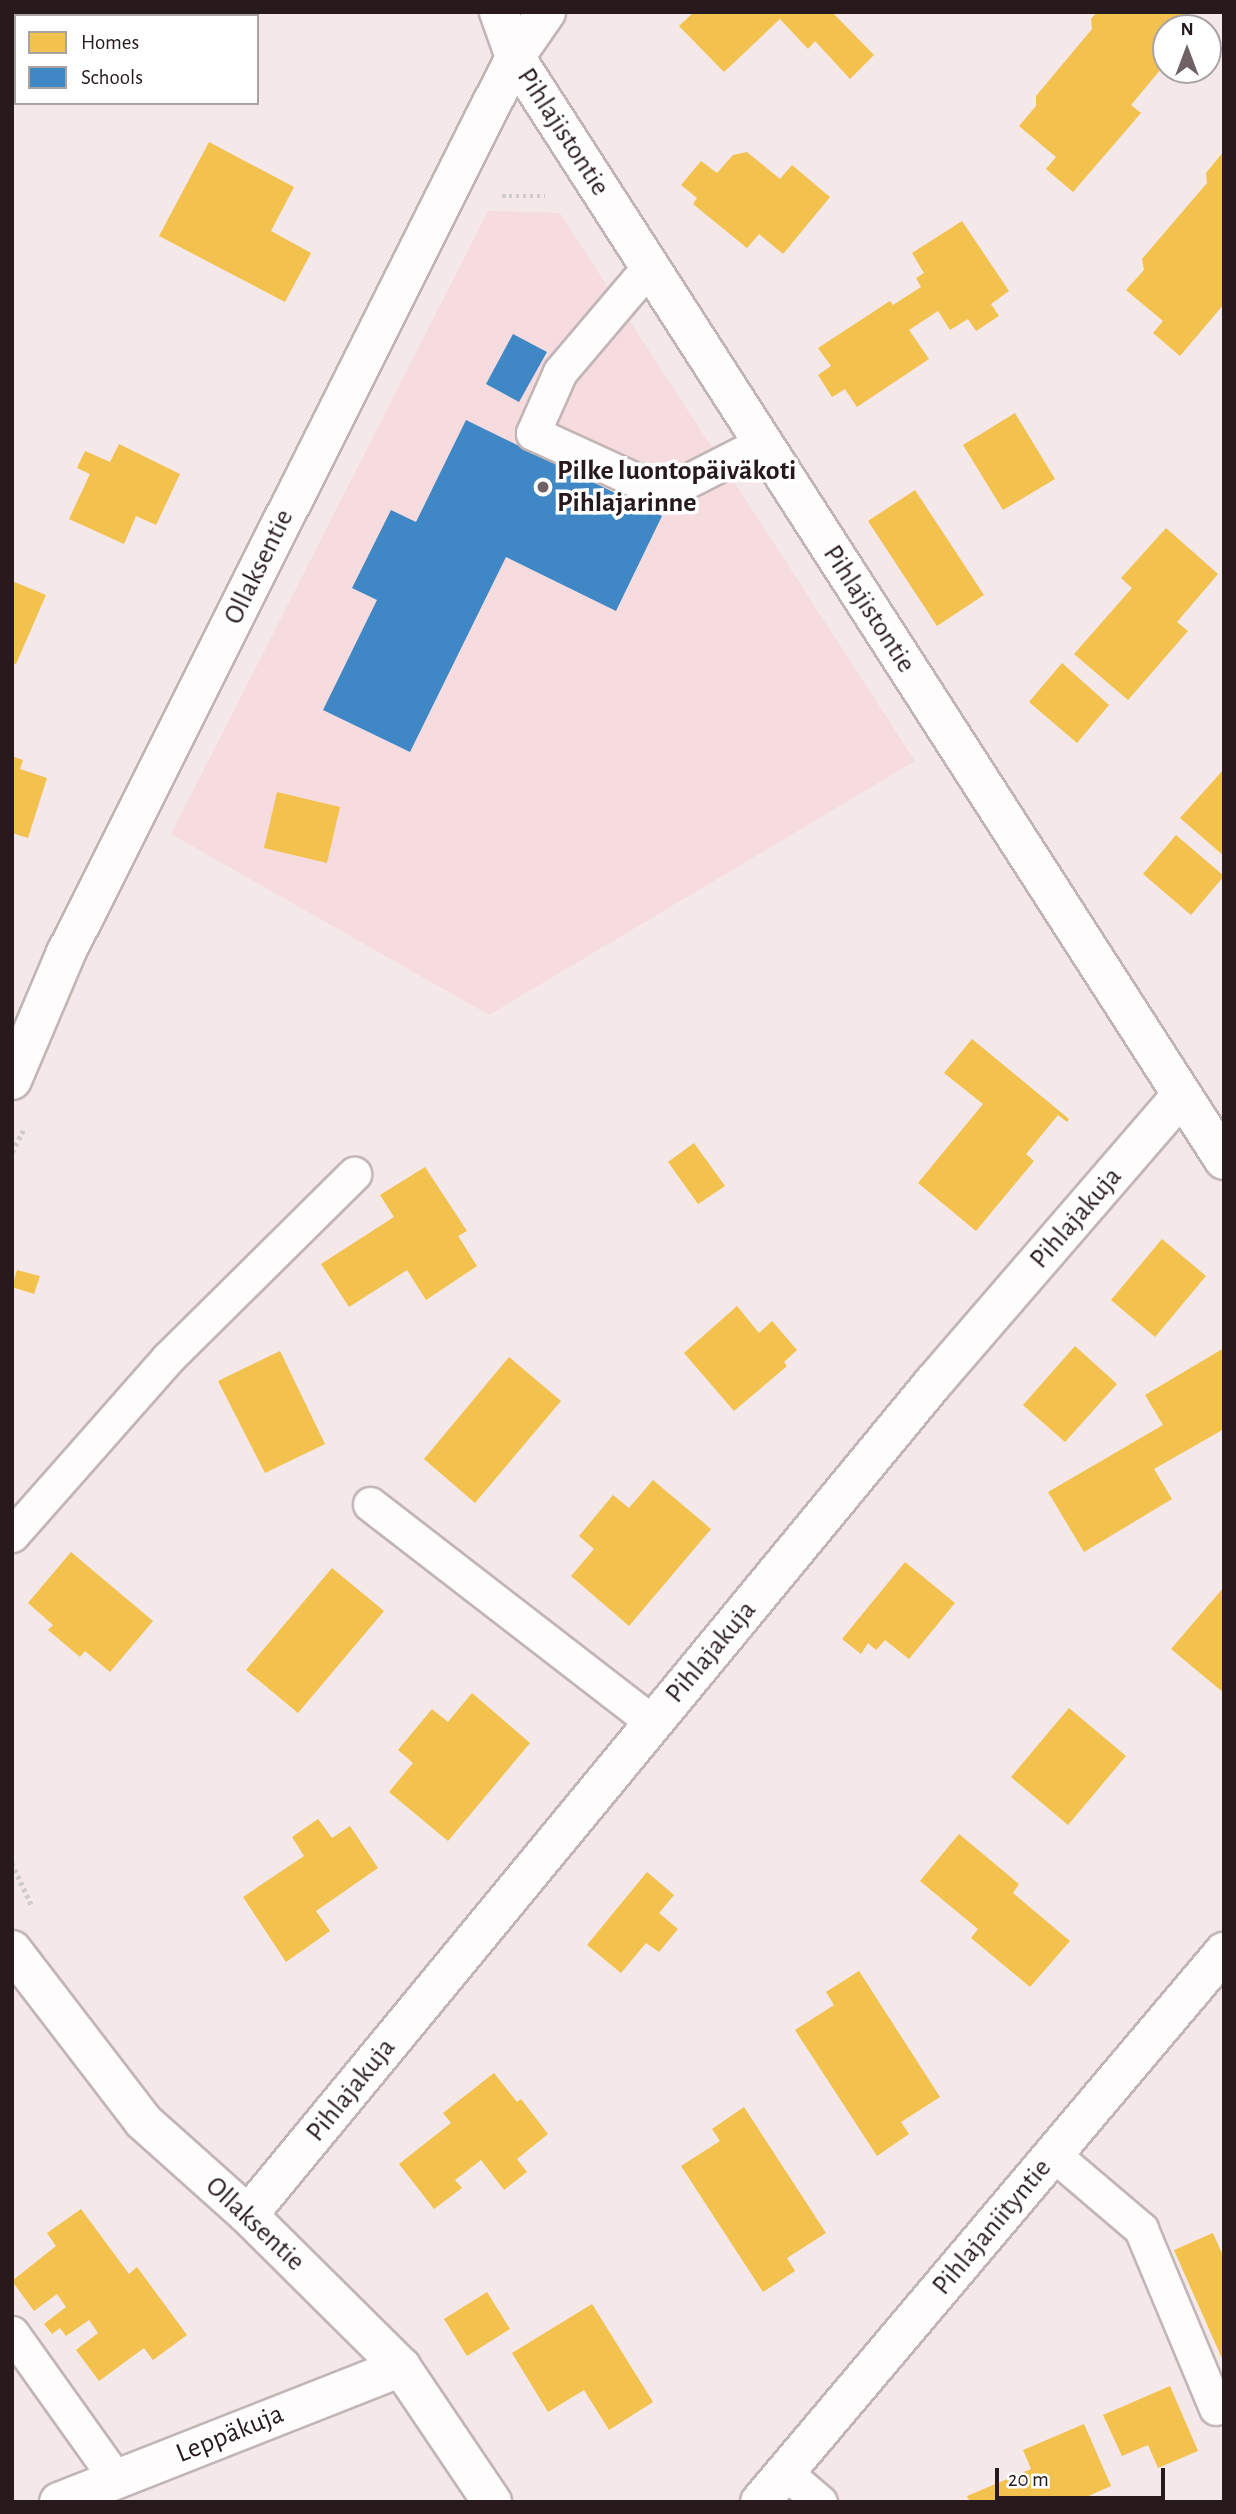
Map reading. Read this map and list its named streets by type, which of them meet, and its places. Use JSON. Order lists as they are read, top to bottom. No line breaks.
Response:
{"streets":{"street":["Pihlajistontie","Ollaksentie","Pihlajakuja","Pihlajaniityntie","Leppäkuja"]},"crossings":[["Pihlajistontie","Ollaksentie"],["Pihlajistontie","Pihlajakuja"],["Ollaksentie","Pihlajakuja"],["Ollaksentie","Leppäkuja"]],"places":["Pilke luontopäiväkoti Pihlajarinne"],"legend":["Homes","Schools"],"scale_bar":"20 m","north":"top"}
